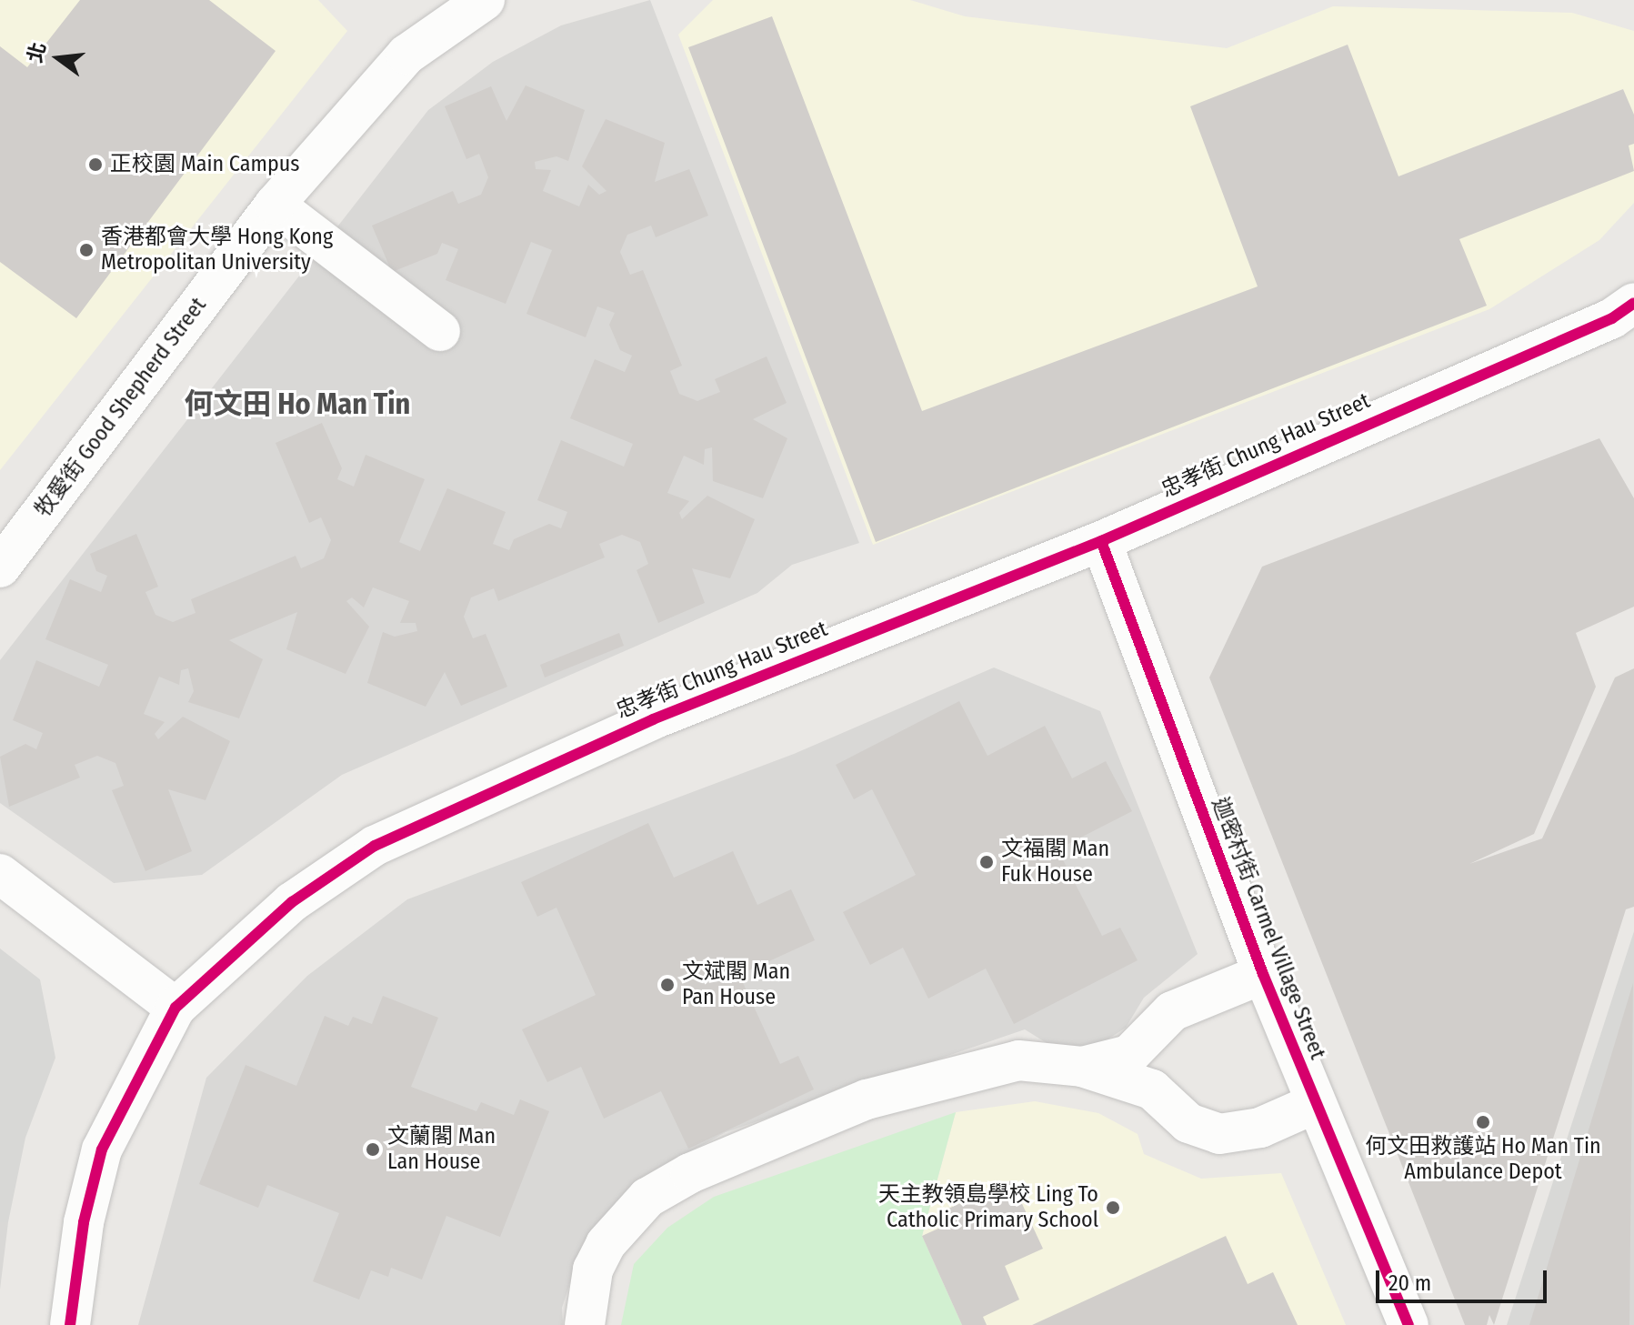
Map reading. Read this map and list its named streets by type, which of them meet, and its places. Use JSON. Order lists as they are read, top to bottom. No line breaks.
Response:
{"streets":{"street":["牧愛街 Good Shepherd Street","忠孝街 Chung Hau Street","迦密村街 Carmel Village Street"]},"crossings":[["忠孝街 Chung Hau Street","迦密村街 Carmel Village Street"]],"districts":["何文田 Ho Man Tin"],"places":["正校園 Main Campus","香港都會大學 Hong Kong Metropolitan University","文福閣 Man Fuk House","文斌閣 Man Pan House","何文田救護站 Ho Man Tin Ambulance Depot","文蘭閣 Man Lan House","天主教領島學校 Ling To Catholic Primary School"],"scale_bar":"20 m","north":"left"}
